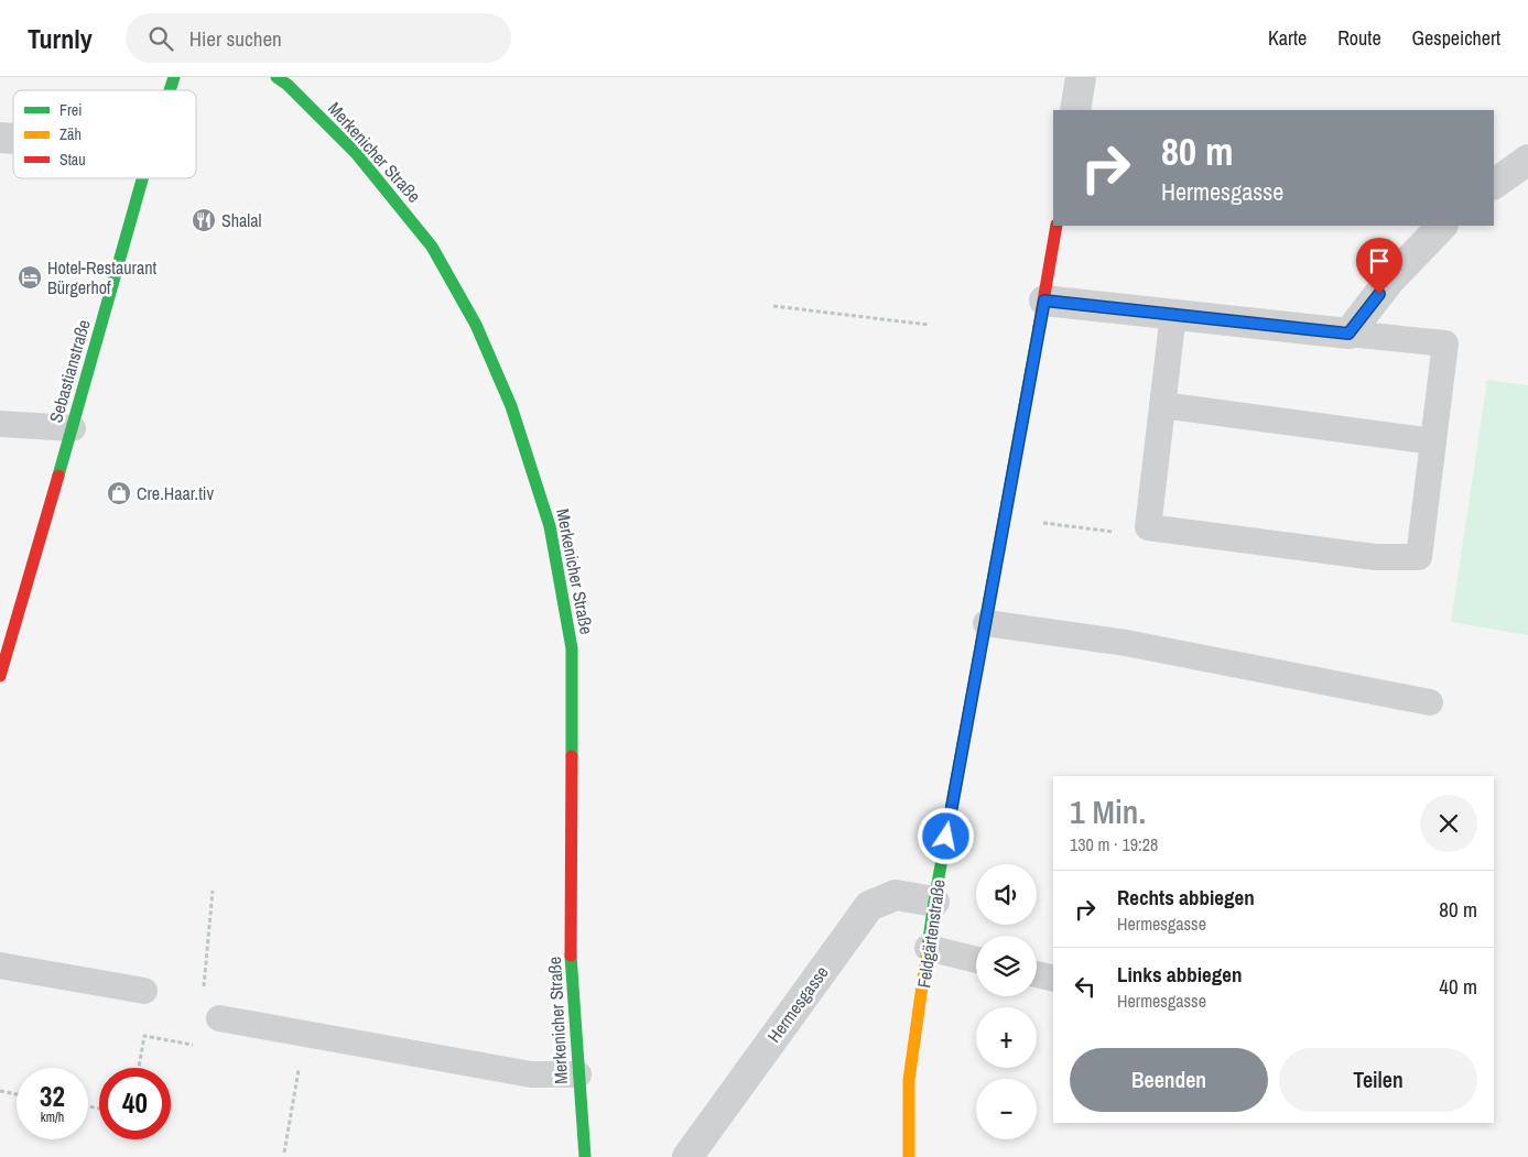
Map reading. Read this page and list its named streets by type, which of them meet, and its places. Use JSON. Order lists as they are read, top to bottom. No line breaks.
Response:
{"streets":{"street":["Merkenicher Straße","Sebastianstraße","Feldgärtenstraße","Hermesgasse"]},"crossings":[["Feldgärtenstraße","Hermesgasse"]],"places":{"restaurant":["Shalal"],"hotel":["Hotel-Restaurant Bürgerhof"],"shop":["Cre.Haar.tiv"]},"legend":["Frei","Zäh","Stau"],"page":{"header":"Turnly","search":"Hier suchen","nav":["Karte","Route","Gespeichert"],"turn":["80 m","Hermesgasse"],"heading":["1 Min.","130 m · 19:28"],"map_buttons":["+","−"],"list":[{"name":"Rechts abbiegen","note":"Hermesgasse","value":"80 m"},{"name":"Links abbiegen","note":"Hermesgasse","value":"40 m"}],"buttons":["Beenden","Teilen"],"speed":"32 km/h","limit":"40"}}
